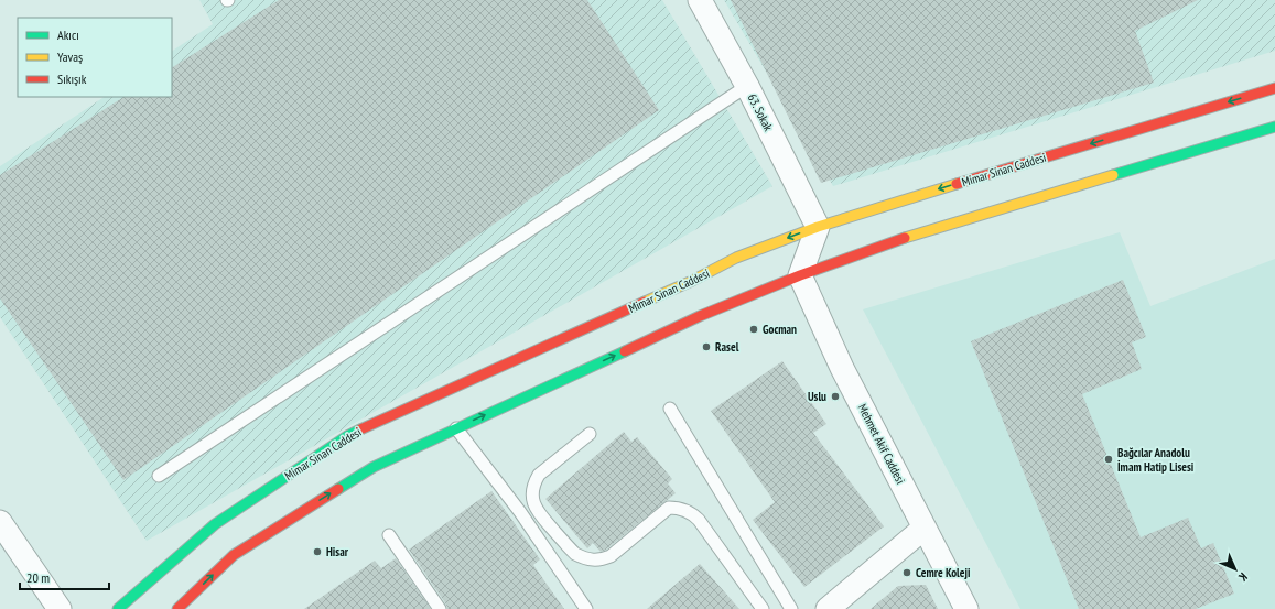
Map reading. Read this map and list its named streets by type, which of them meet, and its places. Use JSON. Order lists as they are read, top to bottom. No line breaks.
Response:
{"streets":{"main road":["Mimar Sinan Caddesi"],"street":["63. Sokak","Mehmet Akif Caddesi"]},"crossings":[["63. Sokak","Mimar Sinan Caddesi"]],"places":["Gocman","Rasel","Uslu","Bağcılar Anadolu İmam Hatip Lisesi","Hisar","Cemre Koleji"],"legend":["Akıcı","Yavaş","Sıkışık"],"scale_bar":"20 m","north":"bottom right"}
